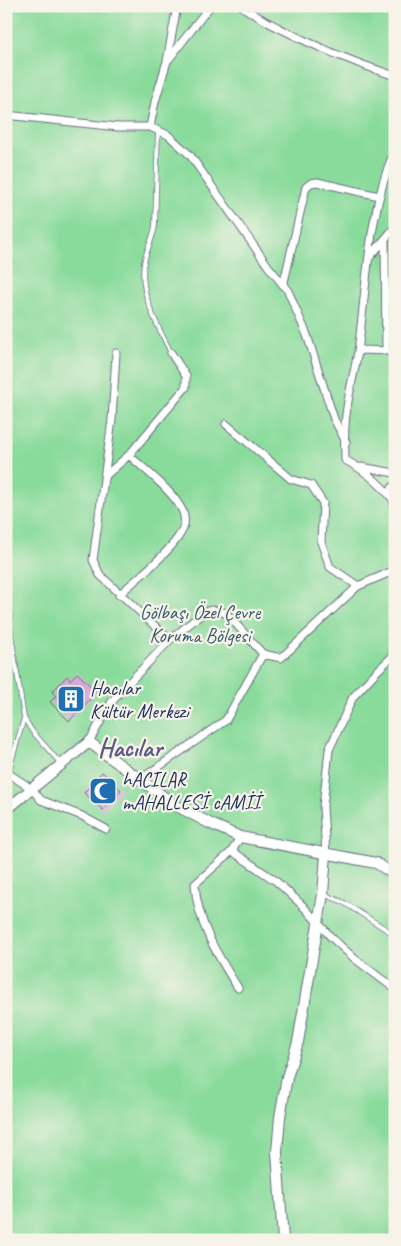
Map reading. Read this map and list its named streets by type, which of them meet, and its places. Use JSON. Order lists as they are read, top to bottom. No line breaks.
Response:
{"districts":["Hacılar"],"parks":["Gölbaşı Özel Çevre Koruma Bölgesi"],"places":{"building":["Hacılar Kültür Merkezi"],"mosque":["hACILAR mAHALLESİ cAMİİ"]}}
